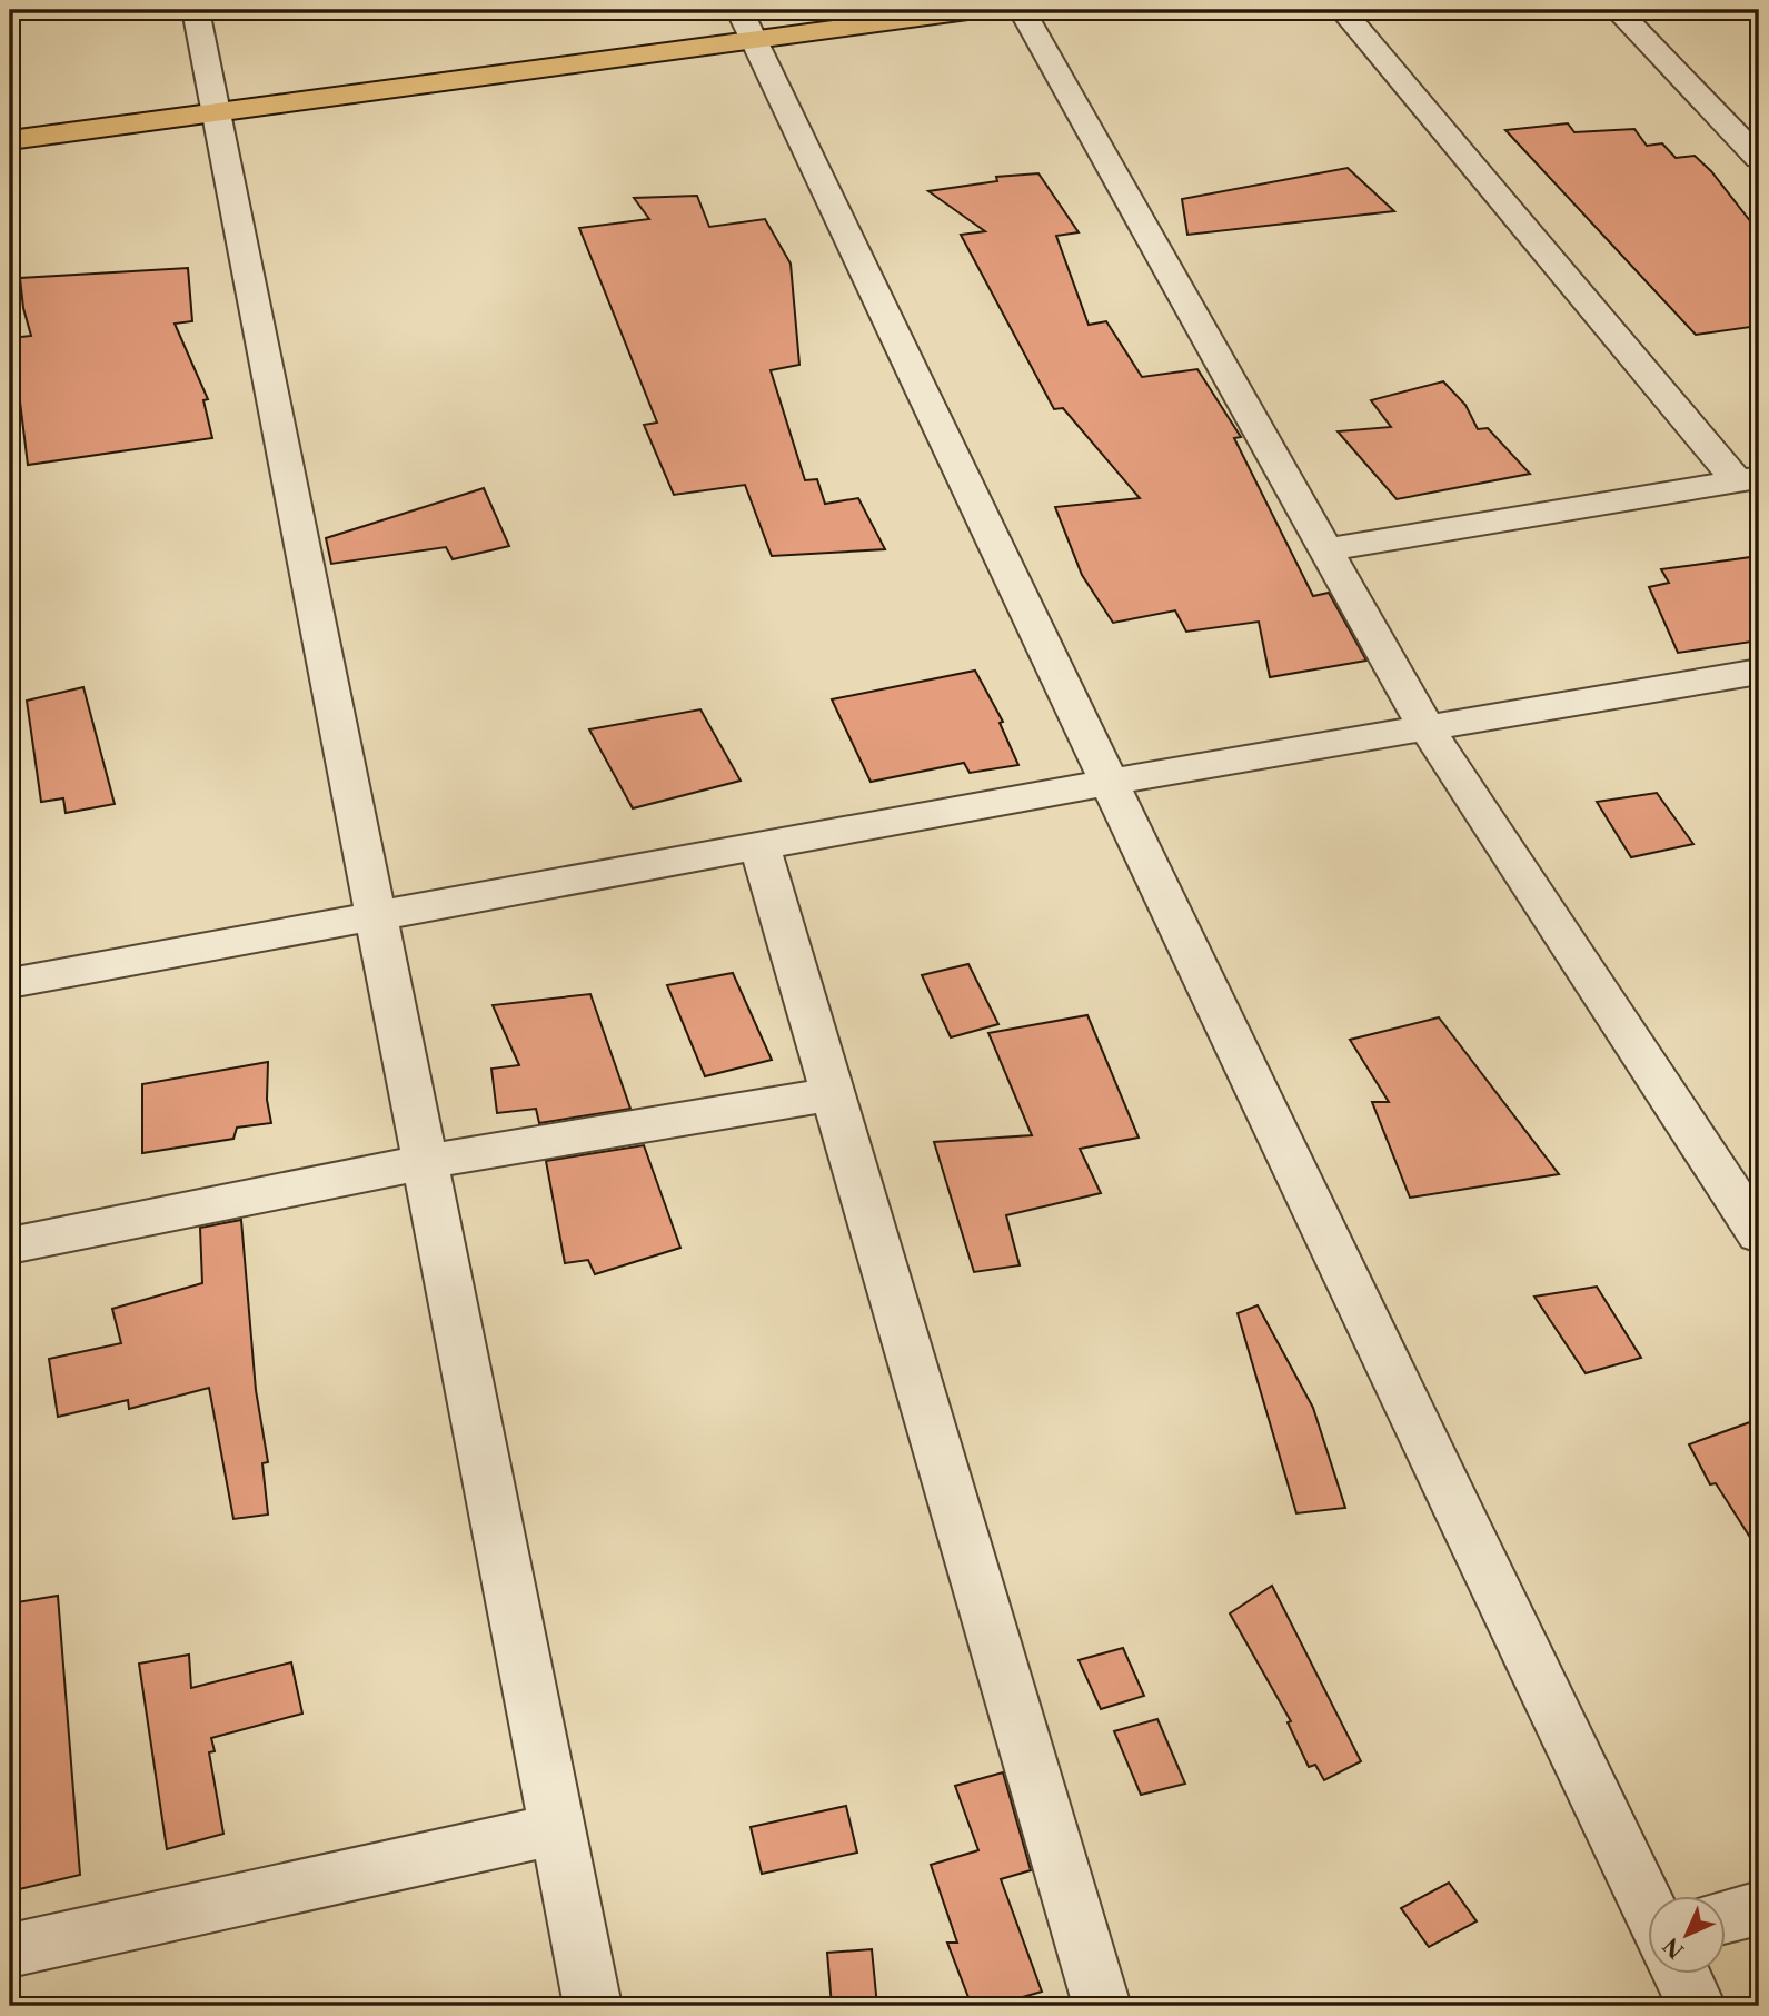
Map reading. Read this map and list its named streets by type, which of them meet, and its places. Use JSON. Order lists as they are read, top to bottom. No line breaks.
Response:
{"north":"bottom left"}
